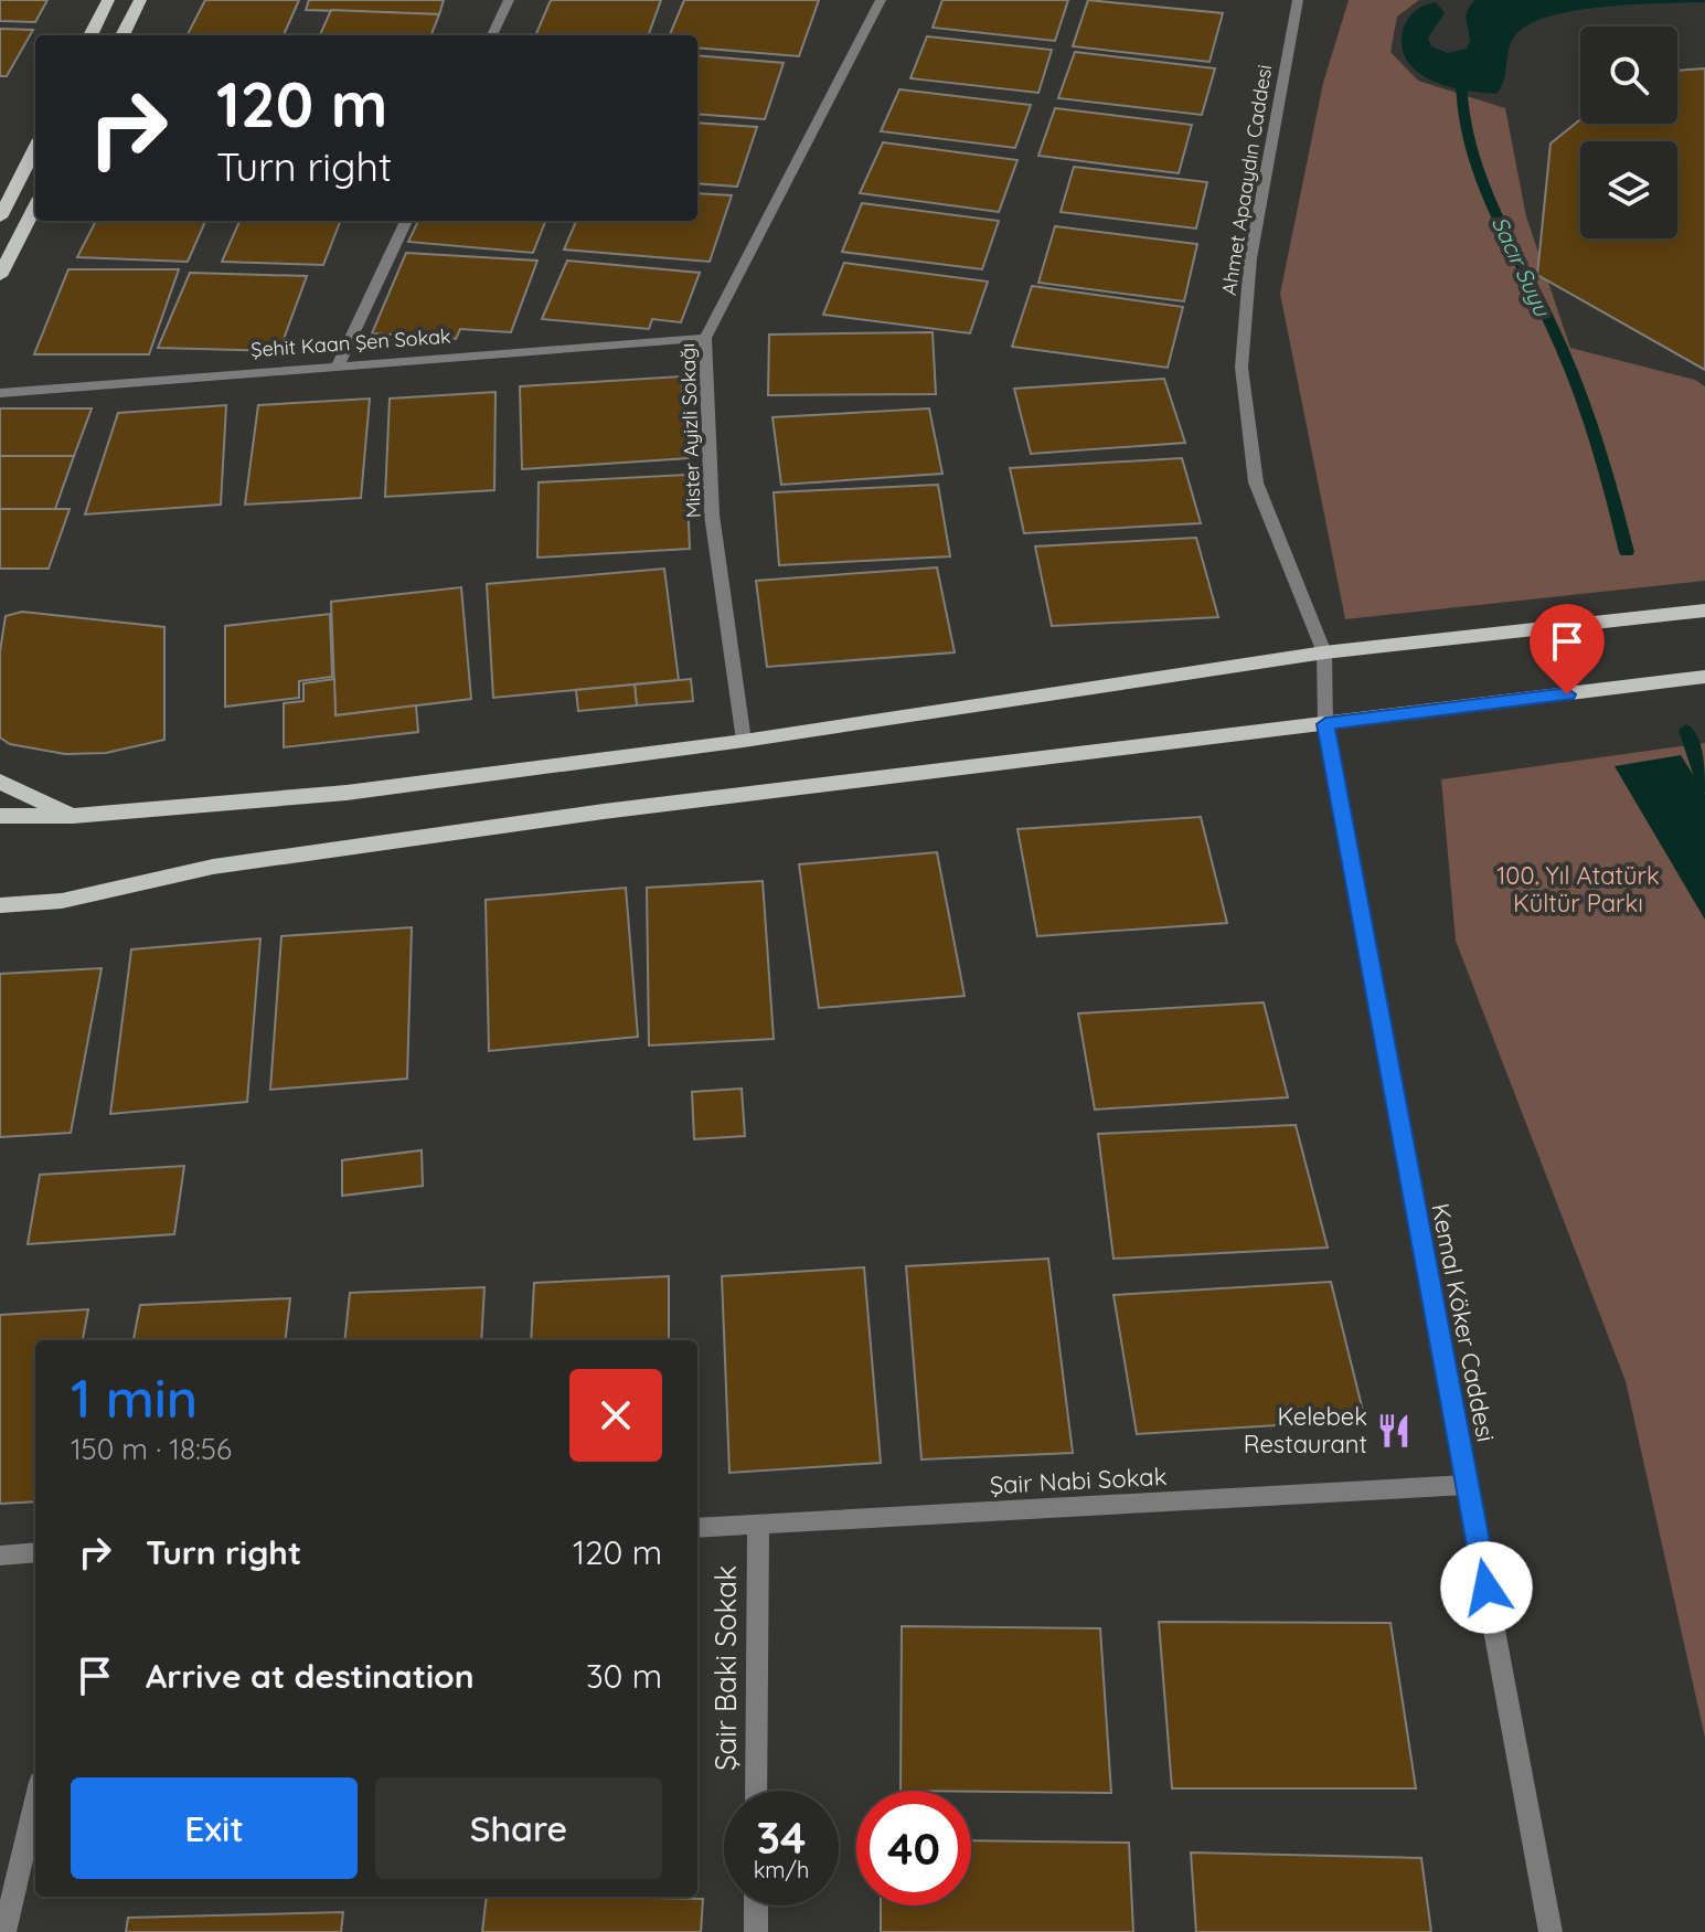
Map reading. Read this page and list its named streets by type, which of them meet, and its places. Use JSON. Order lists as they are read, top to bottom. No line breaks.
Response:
{"streets":{"street":["Ahmet Apaaydın Caddesi","Şehit Kaan Şen Sokak","Mister Ayizli Sokağı","Kemal Köker Caddesi","Şair Nabi Sokak","Şair Baki Sokak"]},"crossings":[["Ahmet Apaaydın Caddesi","Kemal Köker Caddesi"],["Şehit Kaan Şen Sokak","Mister Ayizli Sokağı"],["Kemal Köker Caddesi","Şair Nabi Sokak"],["Şair Nabi Sokak","Şair Baki Sokak"]],"water":["Sacır Suyu"],"parks":["100. Yıl Atatürk Kültür Parkı"],"places":{"restaurant":["Kelebek Restaurant"]},"page":{"turn":["120 m","Turn right"],"heading":["1 min","150 m · 18:56"],"list":[{"name":"Turn right","value":"120 m"},{"name":"Arrive at destination","value":"30 m"}],"buttons":["Exit","Share"],"speed":"34 km/h","limit":"40"}}
